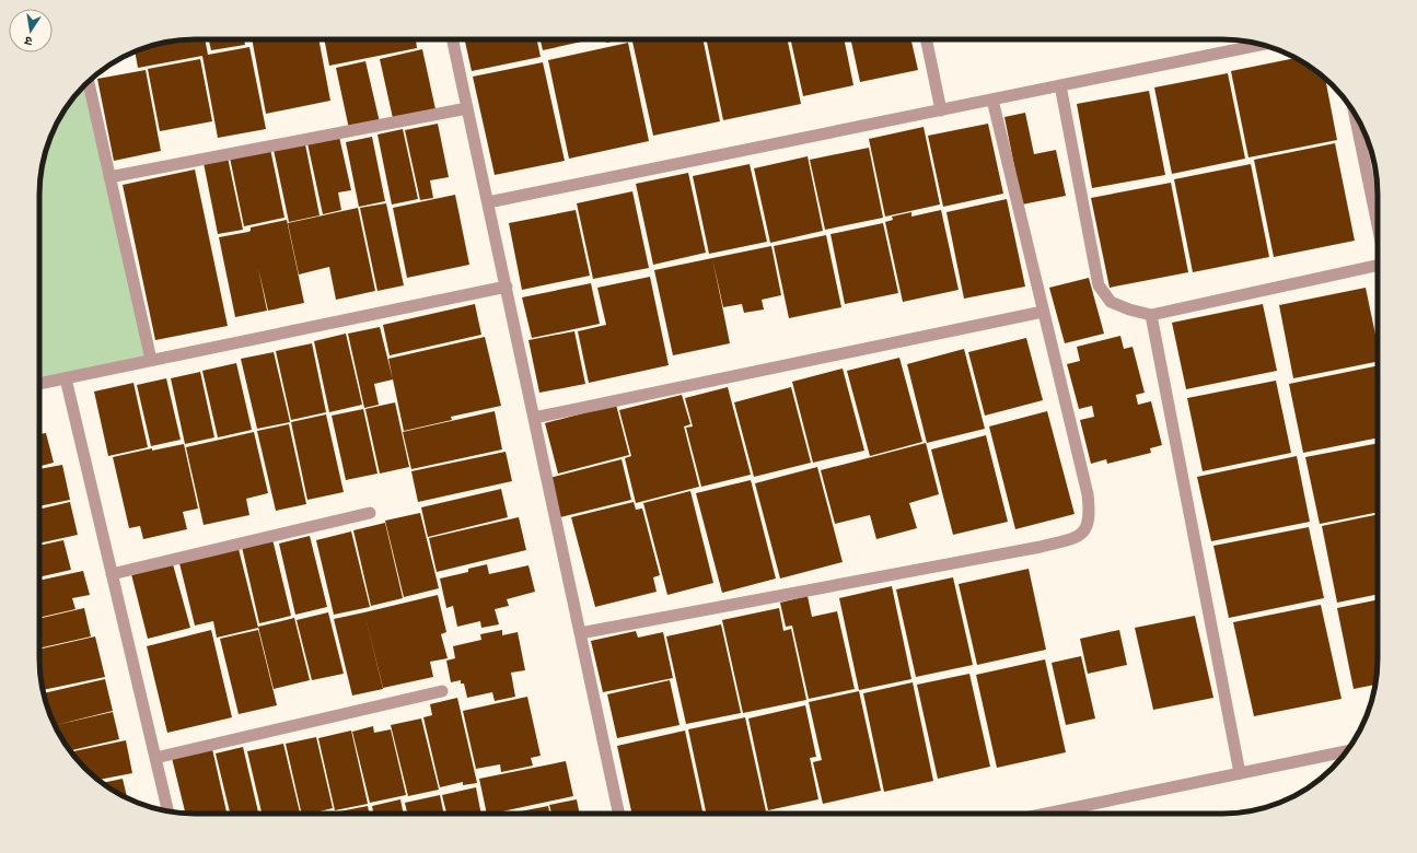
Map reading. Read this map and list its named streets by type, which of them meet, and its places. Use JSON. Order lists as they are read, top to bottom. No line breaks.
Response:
{"north":"bottom"}
